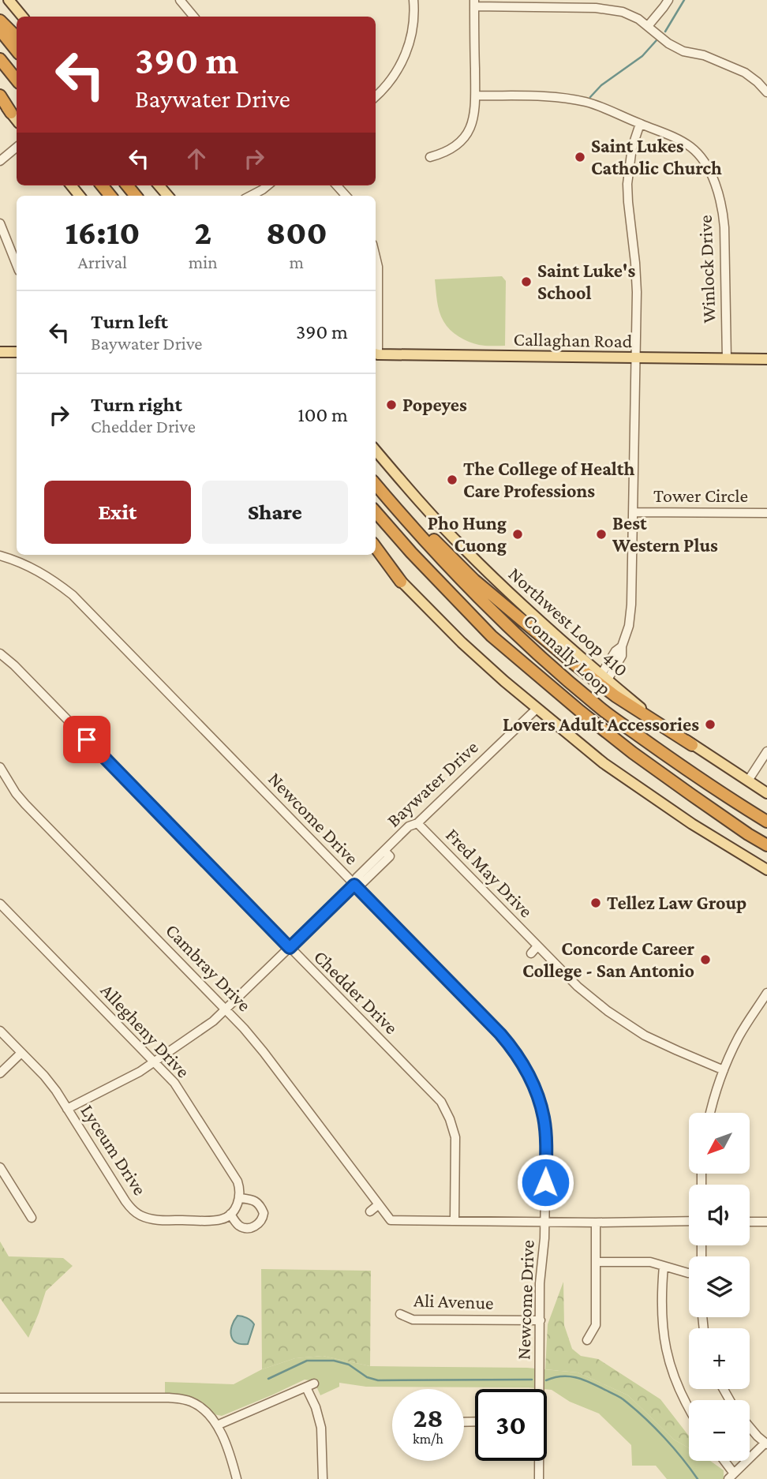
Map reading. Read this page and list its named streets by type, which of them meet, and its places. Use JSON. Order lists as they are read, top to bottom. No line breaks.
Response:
{"streets":{"highway":["Connally Loop"],"main road":["Callaghan Road","Northwest Loop 410"],"street":["Winlock Drive","Tower Circle","Baywater Drive","Newcome Drive","Fred May Drive","Cambray Drive","Chedder Drive","Allegheny Drive","Lyceum Drive","Ali Avenue"]},"crossings":[["Winlock Drive","Callaghan Road"],["Baywater Drive","Newcome Drive"],["Baywater Drive","Fred May Drive"],["Baywater Drive","Cambray Drive"],["Baywater Drive","Chedder Drive"],["Baywater Drive","Allegheny Drive"],["Baywater Drive","Lyceum Drive"],["Newcome Drive","Cambray Drive"],["Newcome Drive","Ali Avenue"],["Cambray Drive","Chedder Drive"],["Allegheny Drive","Lyceum Drive"]],"places":["Saint Lukes Catholic Church","Saint Luke's School","Popeyes","The College of Health Care Professions","Pho Hung Cuong","Best Western Plus","Lovers Adult Accessories","Tellez Law Group","Concorde Career College - San Antonio"],"north":"bottom left","page":{"turn":["390 m","Baywater Drive"],"eta":["16:10","Arrival","2","min","800","m"],"list":[{"name":"Turn left","note":"Baywater Drive","value":"390 m"},{"name":"Turn right","note":"Chedder Drive","value":"100 m"}],"buttons":["Exit","Share"],"map_buttons":["+","−"],"speed":"28 km/h","limit":"30"}}
